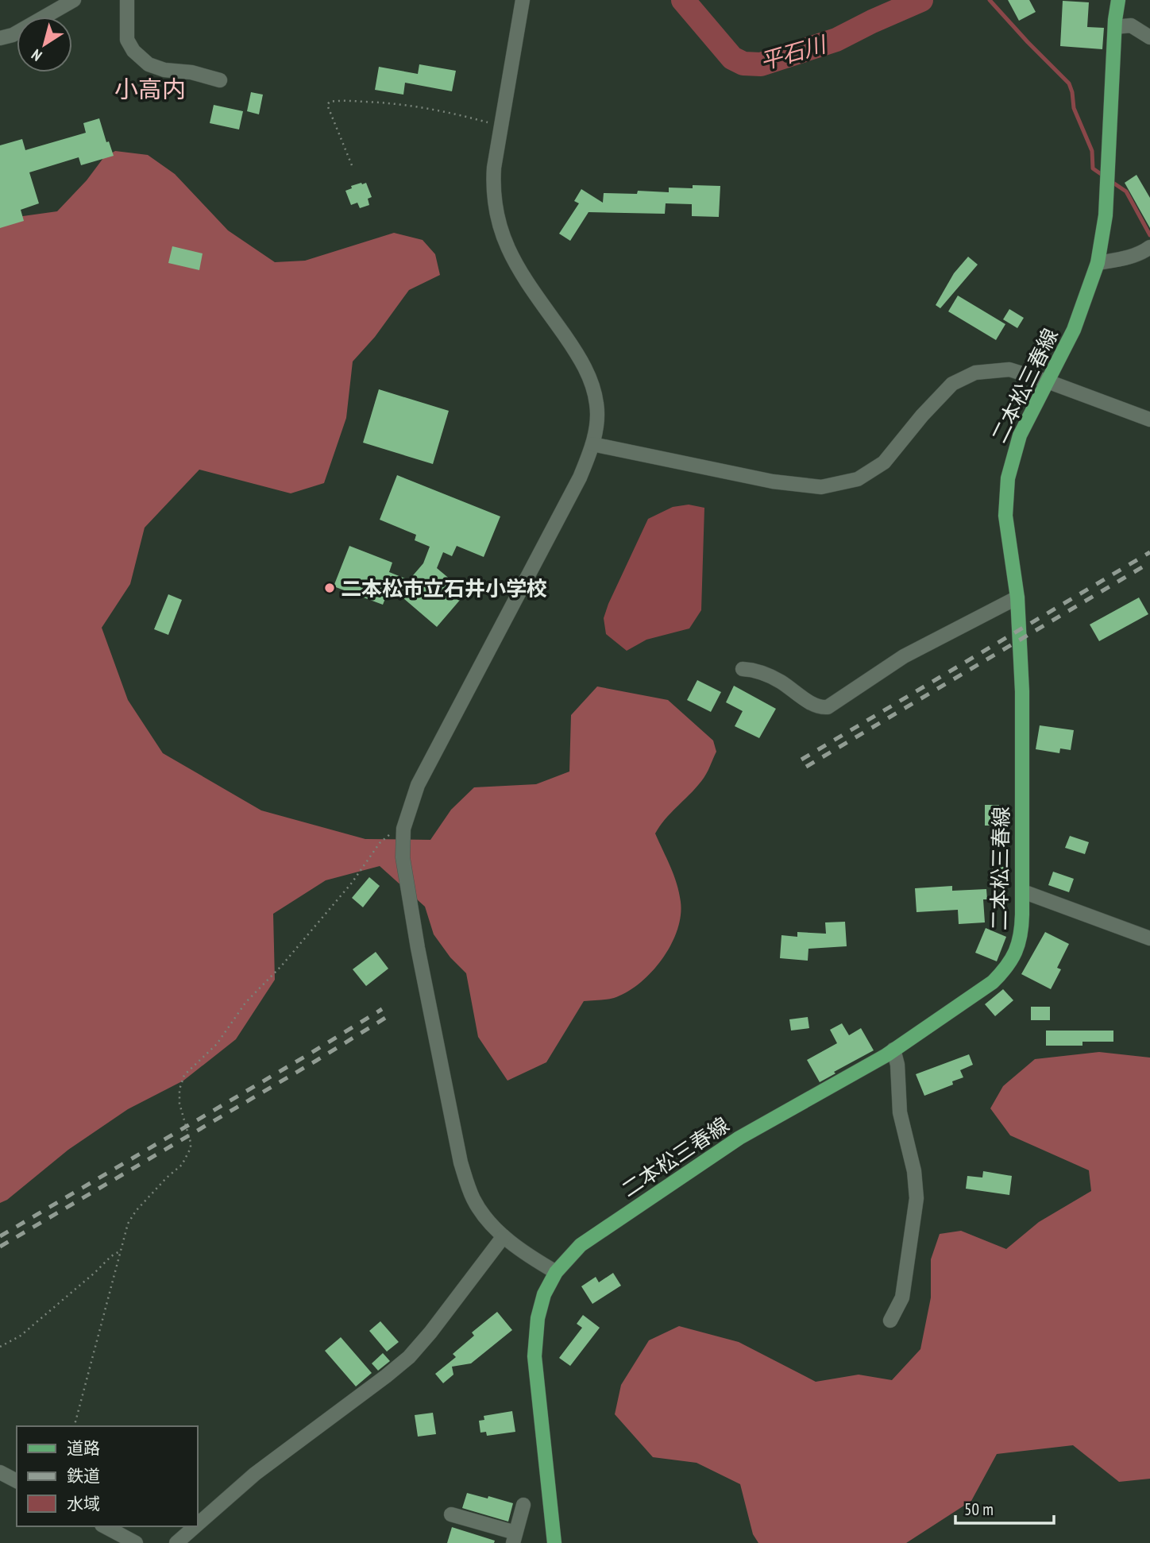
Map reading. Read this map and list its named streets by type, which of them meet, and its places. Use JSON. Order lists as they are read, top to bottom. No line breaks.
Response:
{"streets":{"main road":["二本松三春線"]},"districts":["小高内"],"water":["平石川"],"places":["二本松市立石井小学校"],"legend":["道路","鉄道","水域"],"scale_bar":"50 m","north":"bottom left"}
